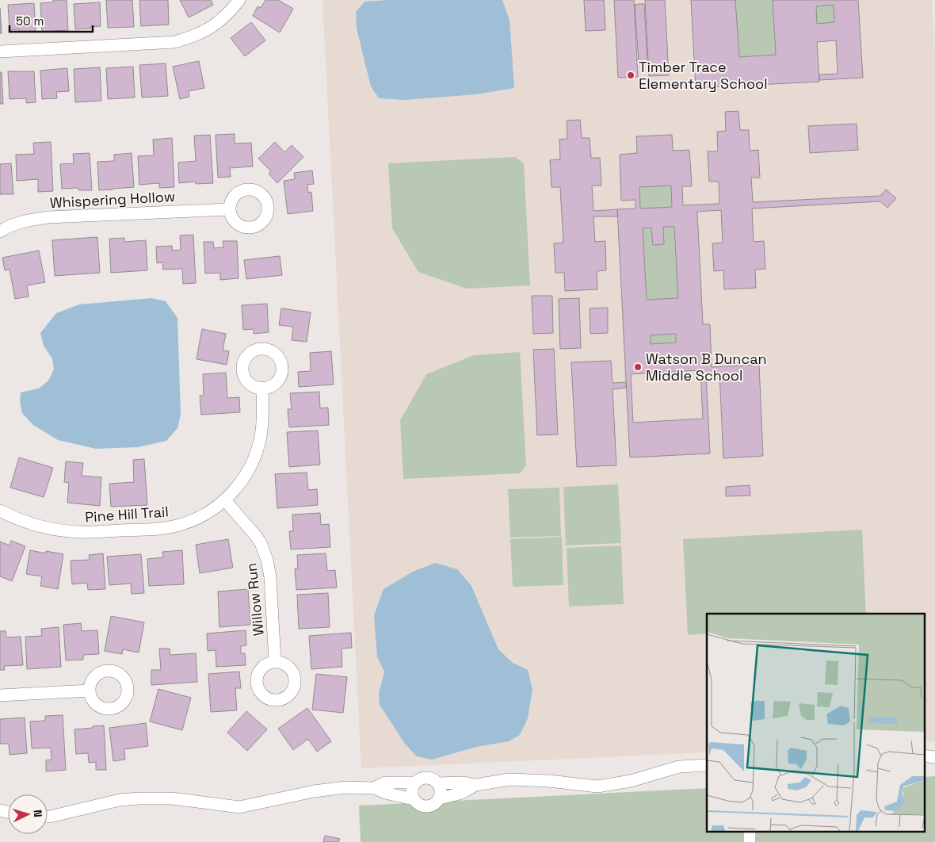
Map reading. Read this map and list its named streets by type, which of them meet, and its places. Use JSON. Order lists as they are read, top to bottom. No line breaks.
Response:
{"streets":{"street":["Whispering Hollow","Pine Hill Trail","Willow Run"]},"crossings":[["Pine Hill Trail","Willow Run"]],"places":["Timber Trace Elementary School","Watson B Duncan Middle School"],"scale_bar":"50 m","north":"right"}
